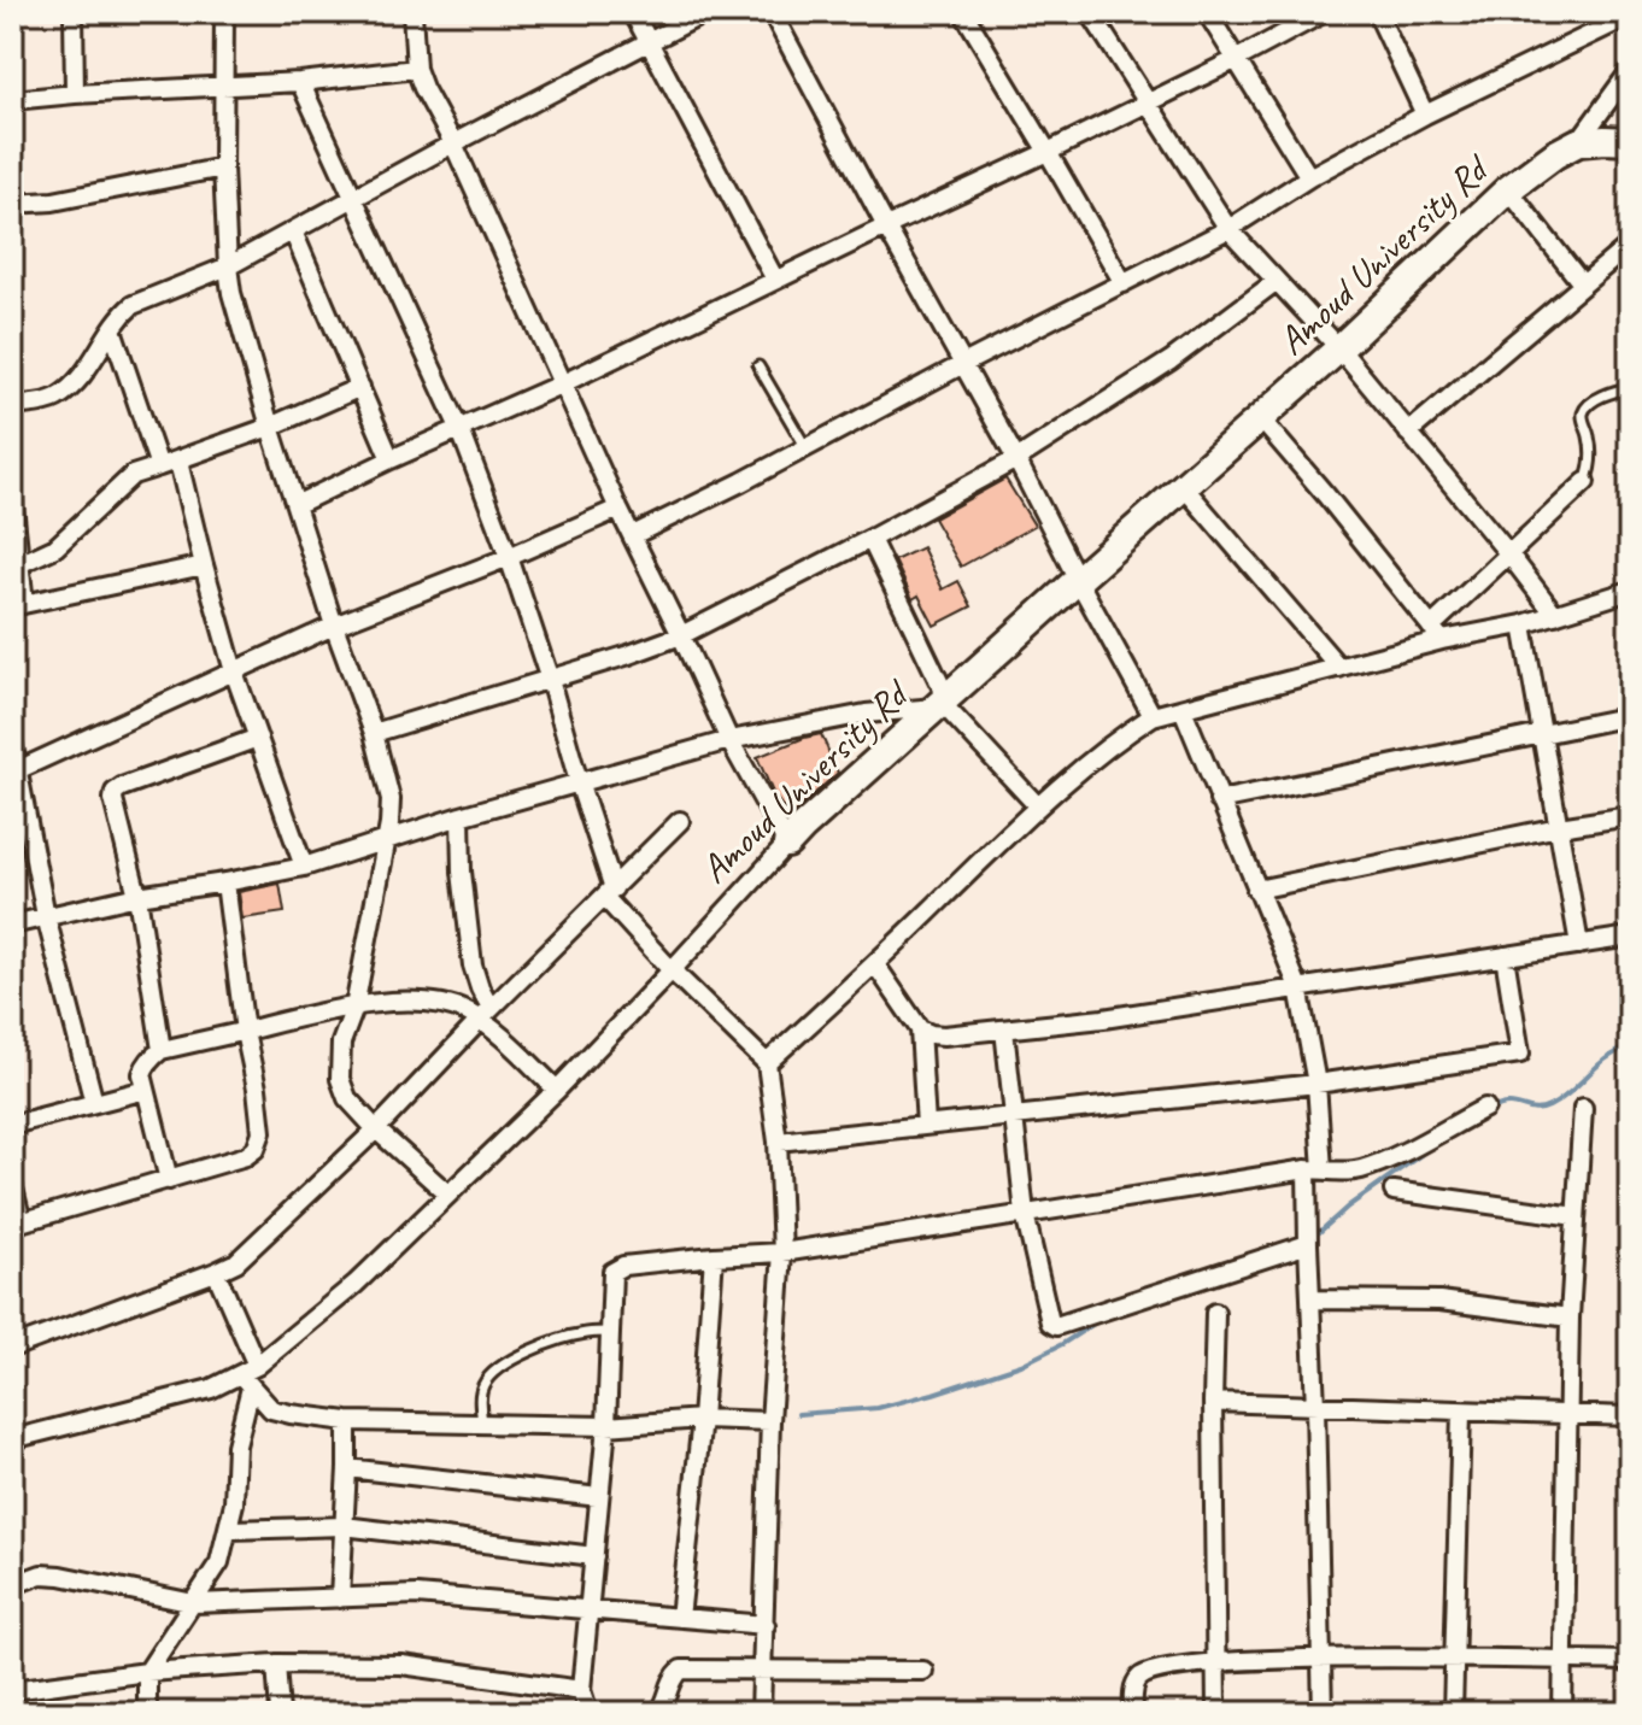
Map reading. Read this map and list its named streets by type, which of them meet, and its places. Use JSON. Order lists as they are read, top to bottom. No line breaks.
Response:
{"streets":{"street":["Amoud University Rd"]}}
